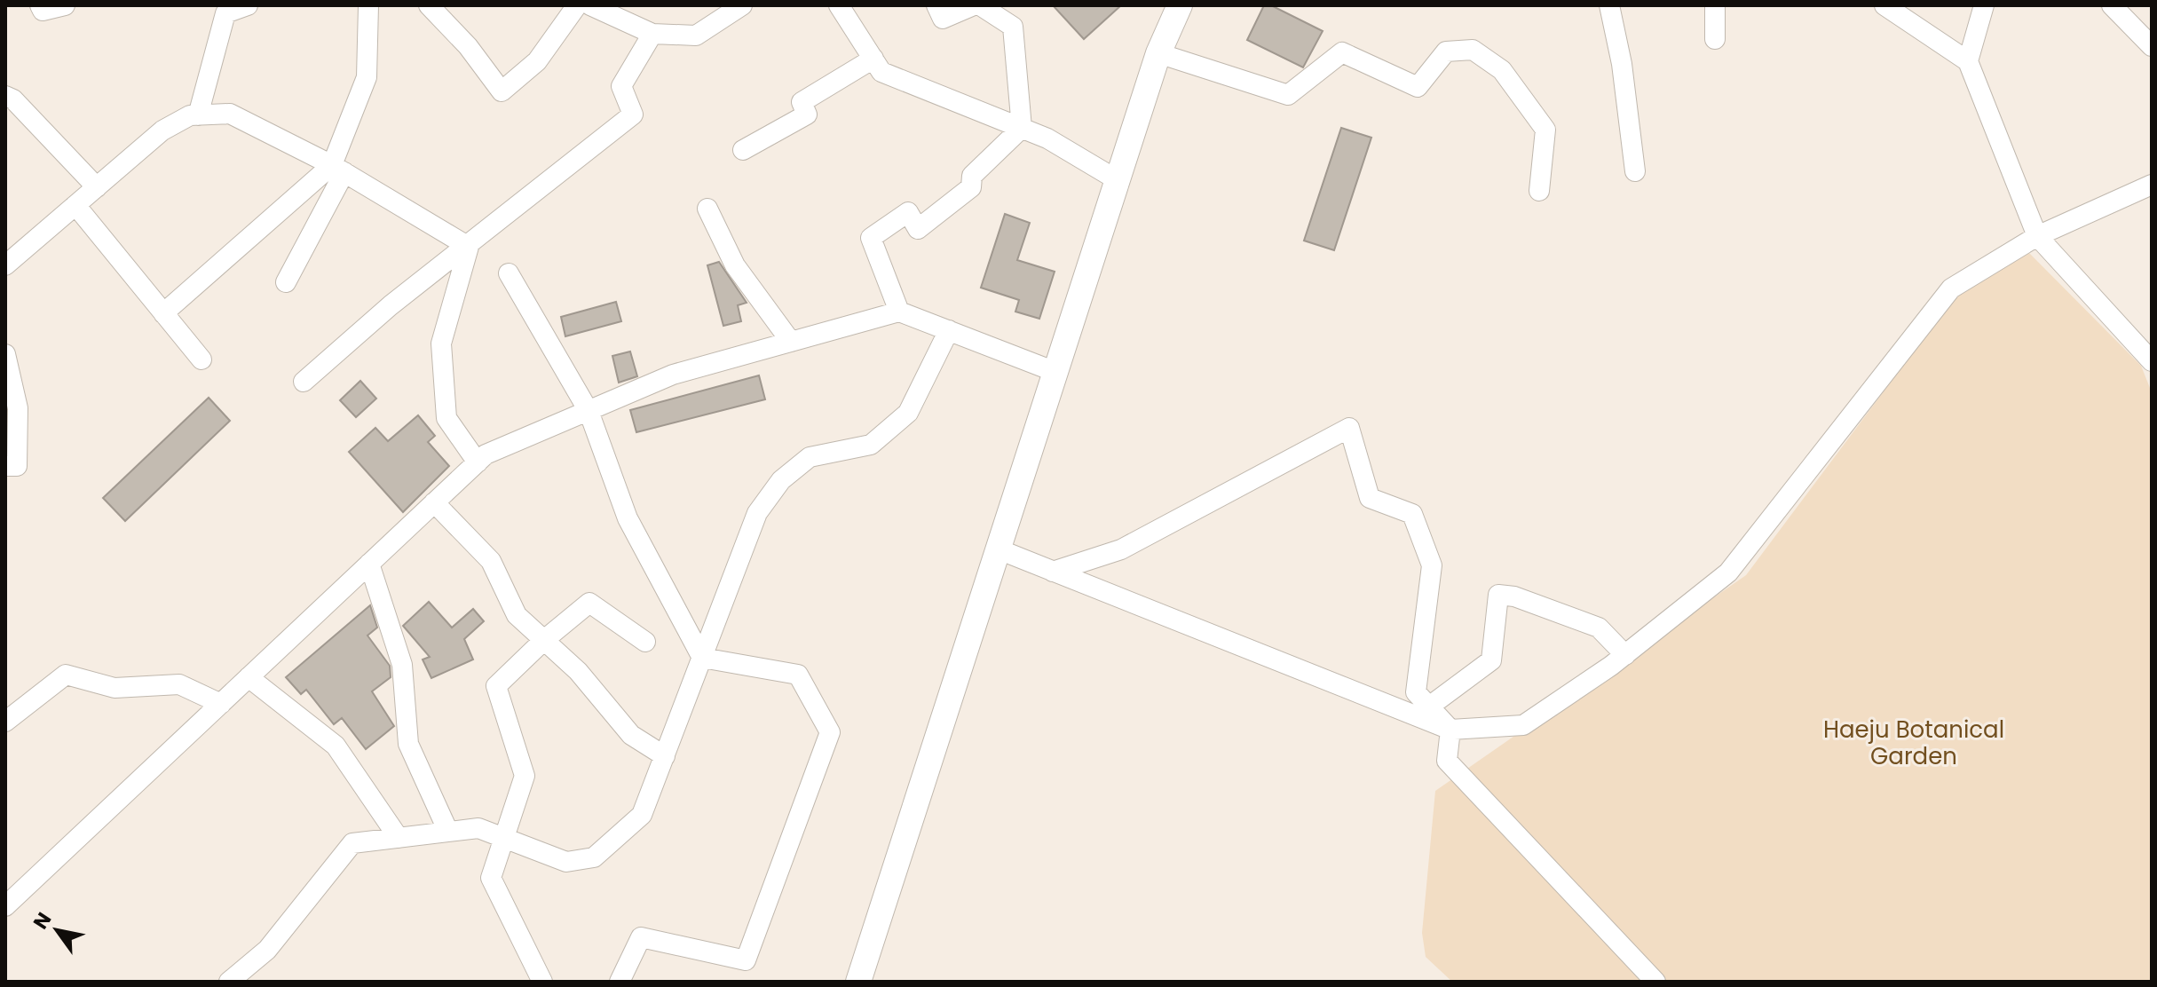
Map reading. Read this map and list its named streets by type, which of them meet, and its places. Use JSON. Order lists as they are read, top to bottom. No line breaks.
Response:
{"parks":["Haeju Botanical Garden"],"north":"top left"}
